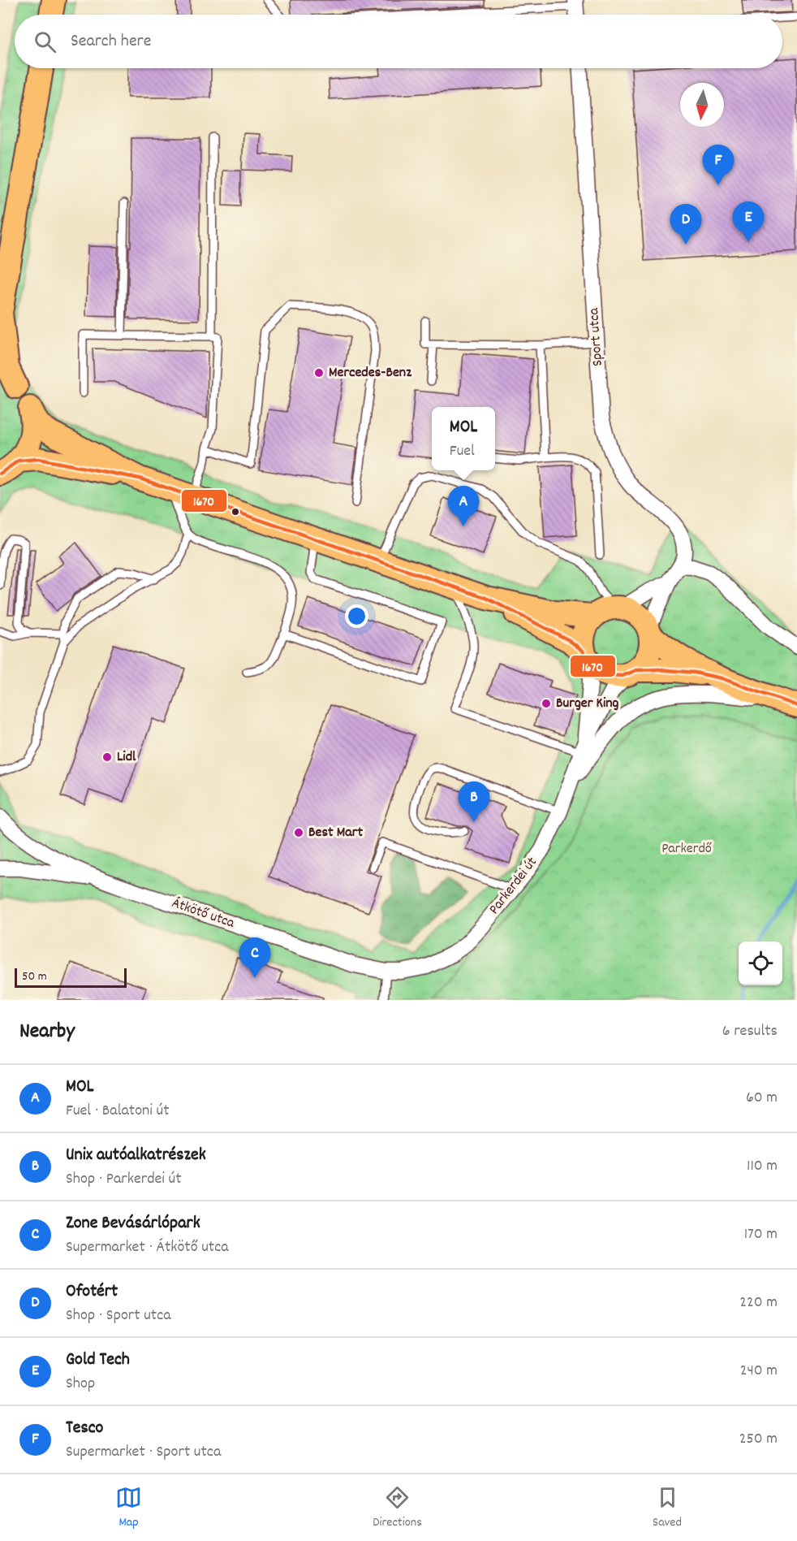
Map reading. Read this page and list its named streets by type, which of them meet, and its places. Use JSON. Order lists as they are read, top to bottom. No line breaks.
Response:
{"streets":{"street":["Sport utca","Parkerdei út","Átkötő utca"]},"crossings":[["Sport utca","Parkerdei út"],["Parkerdei út","Átkötő utca"]],"parks":["Parkerdő"],"places":["Mercedes-Benz","Burger King","Lidl","Best Mart"],"lines":["transit line 1670"],"scale_bar":"50 m","north":"bottom","page":{"search":"Search here","pins":["F","E","D","A","B","C"],"popup":["MOL","Fuel"],"scale":"50 m","heading":["Nearby","6 results"],"list":[{"mark":"A","name":"MOL","note":"Fuel · Balatoni út","value":"60 m"},{"mark":"B","name":"Unix autóalkatrészek","note":"Shop · Parkerdei út","value":"110 m"},{"mark":"C","name":"Zone Bevásárlópark","note":"Supermarket · Átkötő utca","value":"170 m"},{"mark":"D","name":"Ofotért","note":"Shop · Sport utca","value":"220 m"},{"mark":"E","name":"Gold Tech","note":"Shop","value":"240 m"},{"mark":"F","name":"Tesco","note":"Supermarket · Sport utca","value":"250 m"}],"nav":["Map","Directions","Saved"]}}
